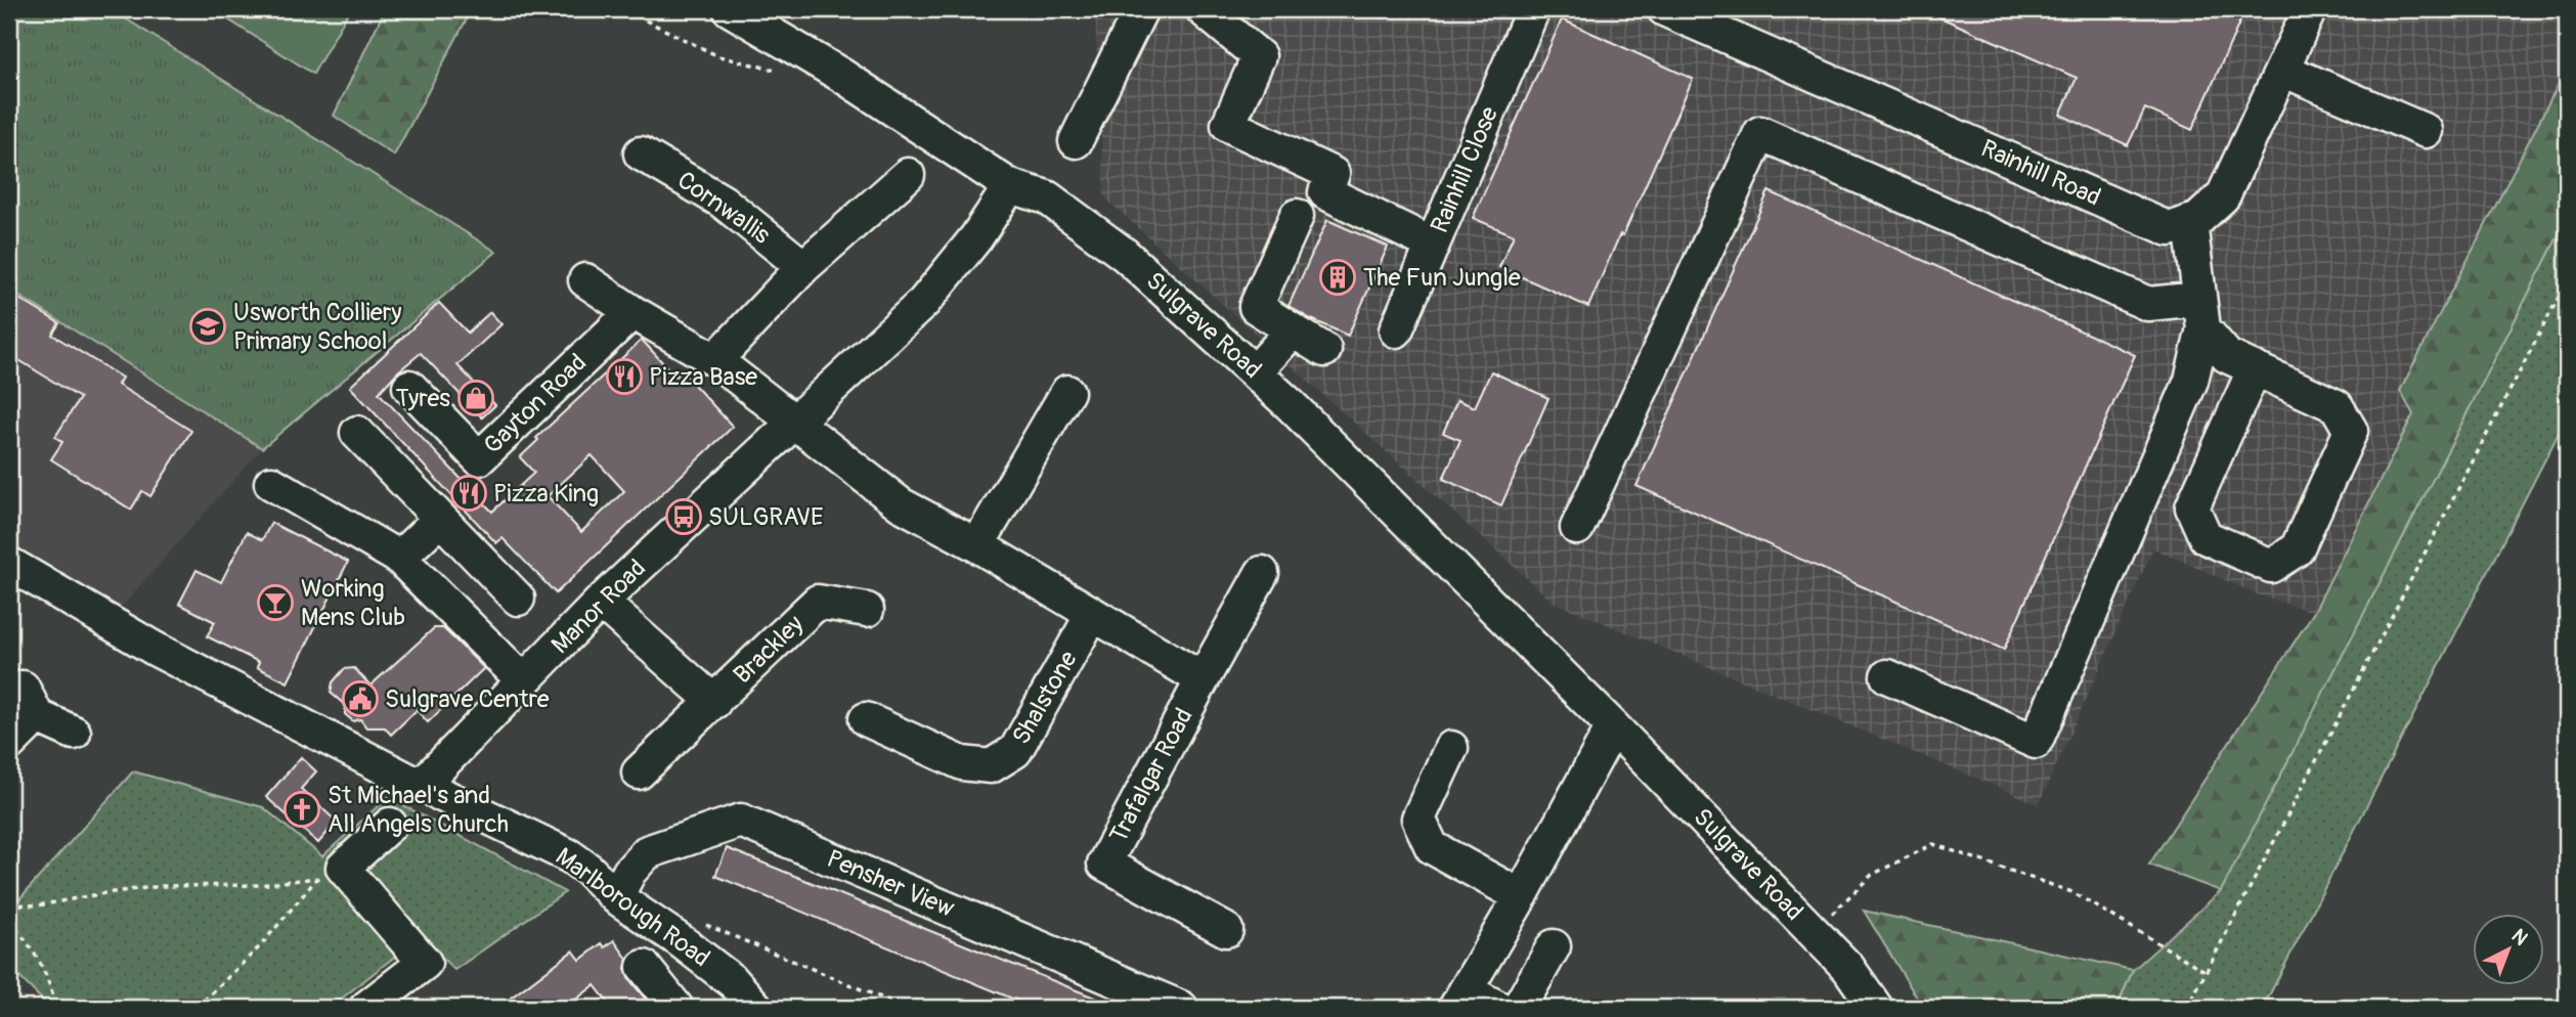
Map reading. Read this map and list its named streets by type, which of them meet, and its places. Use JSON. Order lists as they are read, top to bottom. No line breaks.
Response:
{"streets":{"street":["Rainhill Close","Rainhill Road","Cornwallis","Sulgrave Road","Gayton Road","Manor Road","Brackley","Shalstone","Trafalgar Road","Pensher View","Marlborough Road"]},"crossings":[["Sulgrave Road","Manor Road"],["Manor Road","Brackley"],["Manor Road","Trafalgar Road"],["Manor Road","Marlborough Road"],["Shalstone","Trafalgar Road"],["Pensher View","Marlborough Road"]],"places":{"building":["The Fun Jungle"],"school or university":["Usworth Colliery Primary School"],"restaurant":["Pizza Base","Pizza King"],"shop":["Tyres"],"bus stop":["SULGRAVE"],"bar":["Working Mens Club"],"public building":["Sulgrave Centre"],"church":["St Michael's and All Angels Church"]},"north":"top right"}
